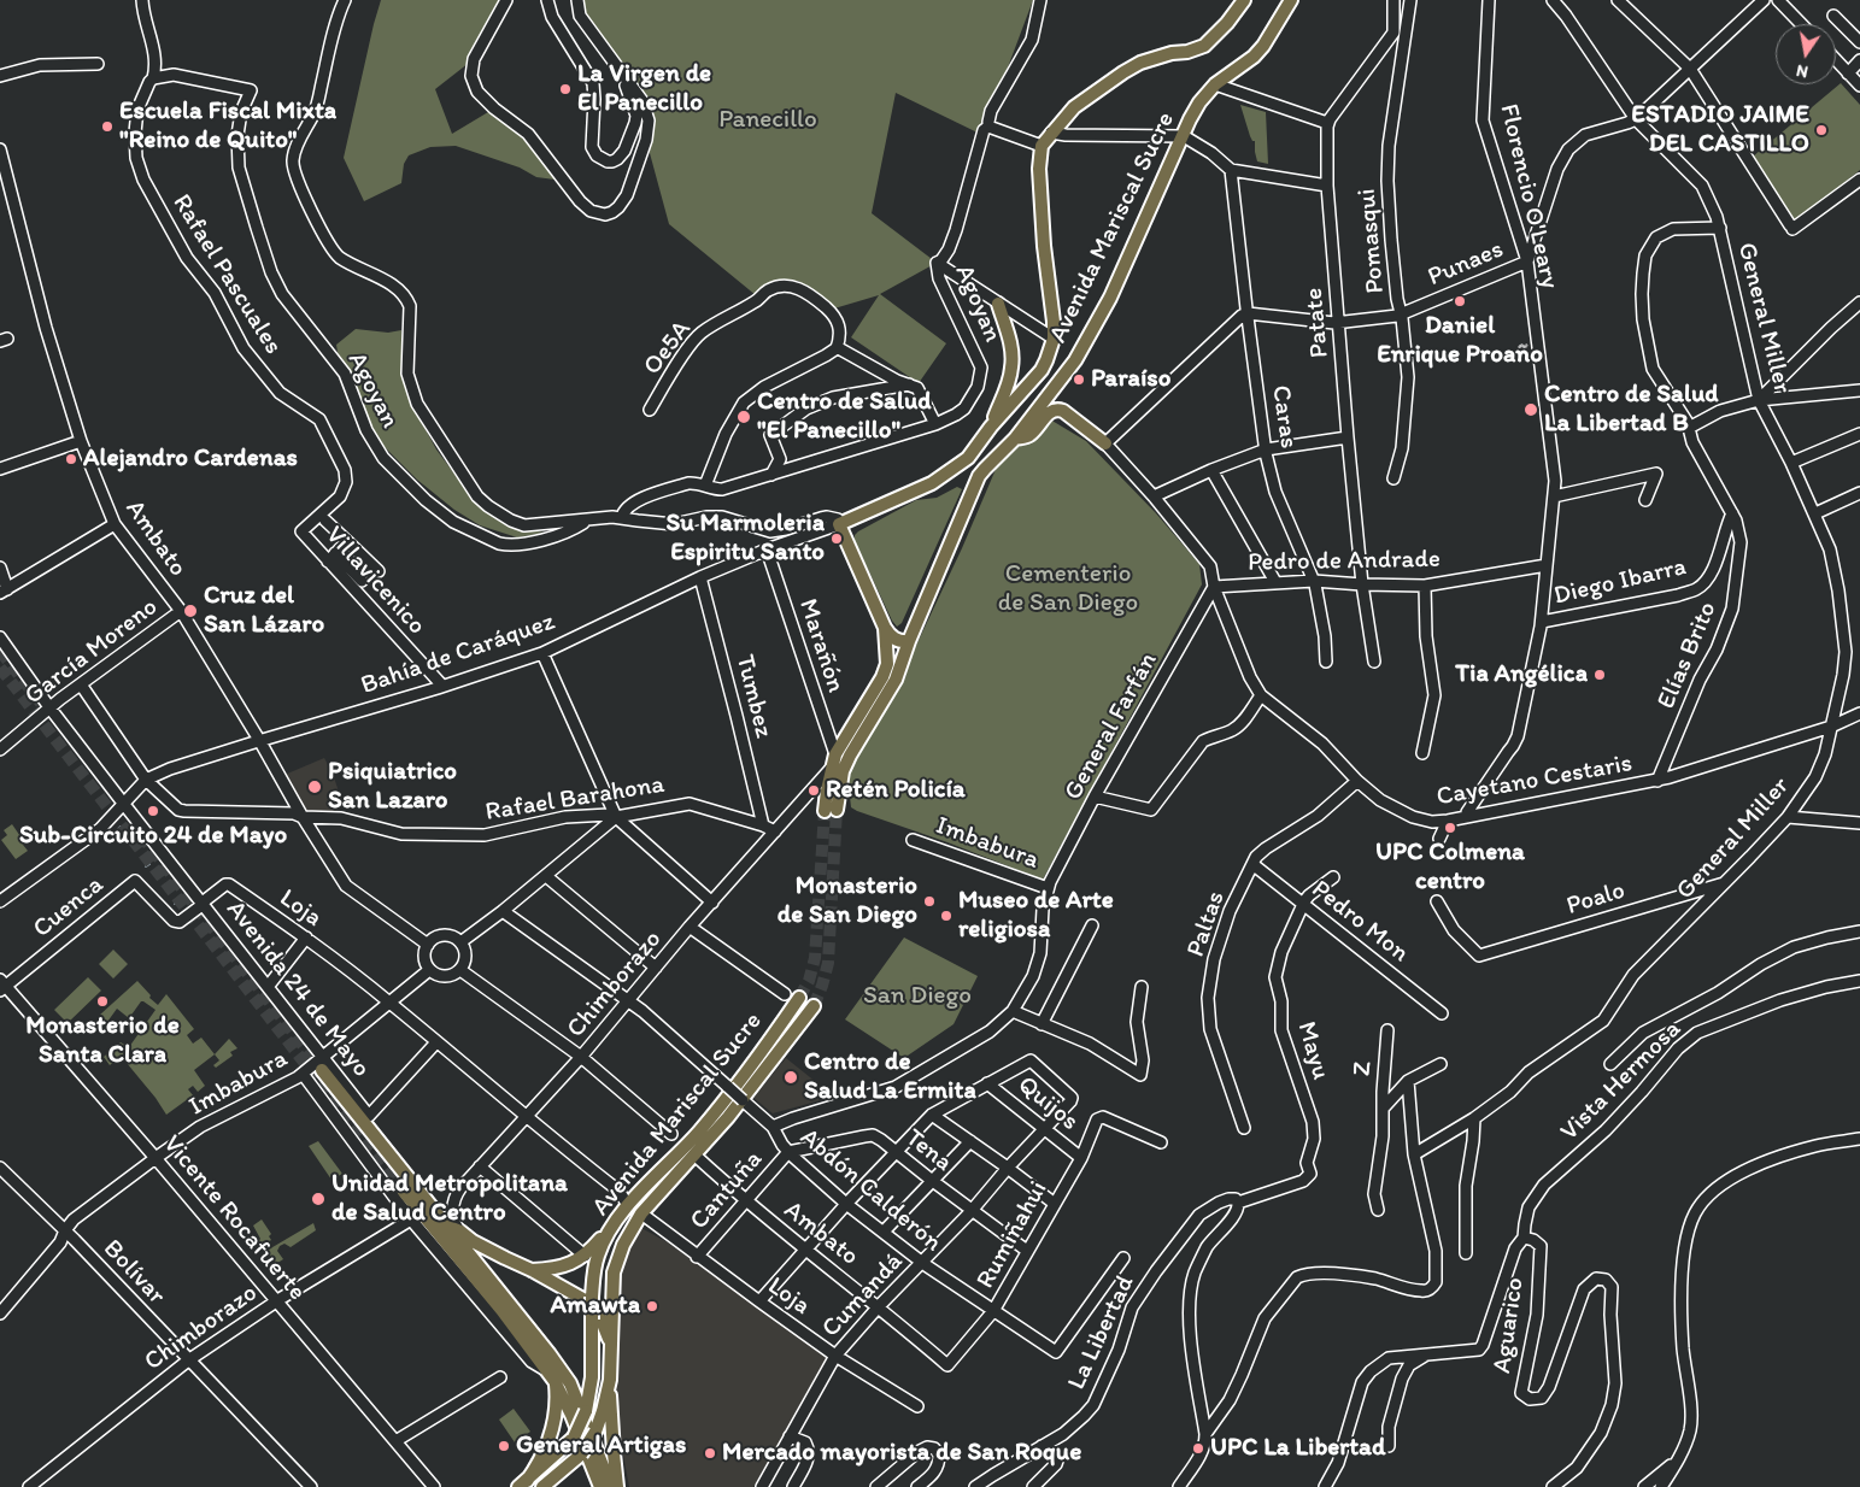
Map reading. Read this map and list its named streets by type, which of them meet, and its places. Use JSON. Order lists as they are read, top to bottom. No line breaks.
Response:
{"streets":{"main road":["Avenida Mariscal Sucre","Avenida 24 de Mayo"],"street":["Florencio O'Leary","Pomasqui","Punaes","Rafael Pascuales","Agoyan","General Miller","Patate","Oe5A","Caras","Ambato","Pedro de Andrade","Villavicenico","Diego Ibarra","Marañón","García Moreno","Bahía de Caráquez","Elías Brito","Tumbez","General Farfán","Cayetano Cestaris","Rafael Barahona","Imbabura","Poalo","Cuenca","Loja","Pedro Mon","Paltas","Chimborazo","Mayu","Z","Vista Hermosa","Quijos","Tena","Cantuña","Abdón Calderón","Vicente Rocafuerte","Rumiñahui","Bolívar","Cumandá","Aguarico","La Libertad"]},"crossings":[["Florencio O'Leary","Punaes"],["Florencio O'Leary","Pedro de Andrade"],["Florencio O'Leary","Diego Ibarra"],["Florencio O'Leary","Cayetano Cestaris"],["Avenida Mariscal Sucre","Marañón"],["Avenida Mariscal Sucre","Loja"],["Avenida Mariscal Sucre","Chimborazo"],["Pomasqui","Punaes"],["Punaes","General Miller"],["Punaes","Patate"],["Punaes","Caras"],["Rafael Pascuales","Agoyan"],["Rafael Pascuales","Villavicenico"],["General Miller","Elías Brito"],["General Miller","Cayetano Cestaris"],["General Miller","Poalo"],["Patate","Pedro de Andrade"],["Caras","Pedro de Andrade"],["Ambato","García Moreno"],["Ambato","Bahía de Caráquez"],["Ambato","Rafael Barahona"],["Ambato","Imbabura"],["Ambato","Cantuña"],["Ambato","Rumiñahui"],["Ambato","Cumandá"],["Pedro de Andrade","General Farfán"],["Pedro de Andrade","Cayetano Cestaris"],["Villavicenico","Bahía de Caráquez"],["Diego Ibarra","Elías Brito"],["Marañón","Bahía de Caráquez"],["García Moreno","Rafael Barahona"],["Bahía de Caráquez","Tumbez"],["Bahía de Caráquez","Rafael Barahona"],["Elías Brito","Cayetano Cestaris"],["Tumbez","Rafael Barahona"],["General Farfán","Cayetano Cestaris"],["General Farfán","Imbabura"],["General Farfán","Abdón Calderón"],["Cayetano Cestaris","Paltas"],["Rafael Barahona","Chimborazo"],["Imbabura","Loja"],["Imbabura","Avenida 24 de Mayo"],["Imbabura","Vicente Rocafuerte"],["Imbabura","Bolívar"],["Cuenca","Avenida 24 de Mayo"],["Cuenca","Vicente Rocafuerte"],["Loja","Chimborazo"],["Loja","Avenida 24 de Mayo"],["Loja","Cantuña"],["Loja","Cumandá"],["Pedro Mon","Paltas"],["Pedro Mon","Mayu"],["Chimborazo","Avenida 24 de Mayo"],["Chimborazo","Abdón Calderón"],["Chimborazo","Vicente Rocafuerte"],["Chimborazo","Bolívar"],["Mayu","La Libertad"],["Vista Hermosa","Aguarico"],["Quijos","Rumiñahui"],["Quijos","Cumandá"],["Tena","Cantuña"],["Tena","Abdón Calderón"],["Tena","Rumiñahui"],["Tena","Cumandá"],["Cantuña","Abdón Calderón"],["Abdón Calderón","Rumiñahui"],["Abdón Calderón","Cumandá"]],"parks":["Panecillo","Cementerio de San Diego","San Diego"],"places":["La Virgen de El Panecillo","Escuela Fiscal Mixta \"Reino de Quito\"","ESTADIO JAIME DEL CASTILLO","Daniel Enrique Proaño","Paraíso","Centro de Salud La Libertad B","Centro de Salud \"El Panecillo\"","Alejandro Cardenas","Su Marmoleria Espiritu Santo","Cruz del San Lázaro","Tia Angélica","Psiquiatrico San Lazaro","Retén Policía","Sub-Circuito 24 de Mayo","UPC Colmena centro","Monasterio de San Diego","Museo de Arte religiosa","Monasterio de Santa Clara","Centro de Salud La Ermita","Unidad Metropolitana de Salud Centro","Amawta","General Artigas","UPC La Libertad","Mercado mayorista de San Roque"],"north":"bottom"}
